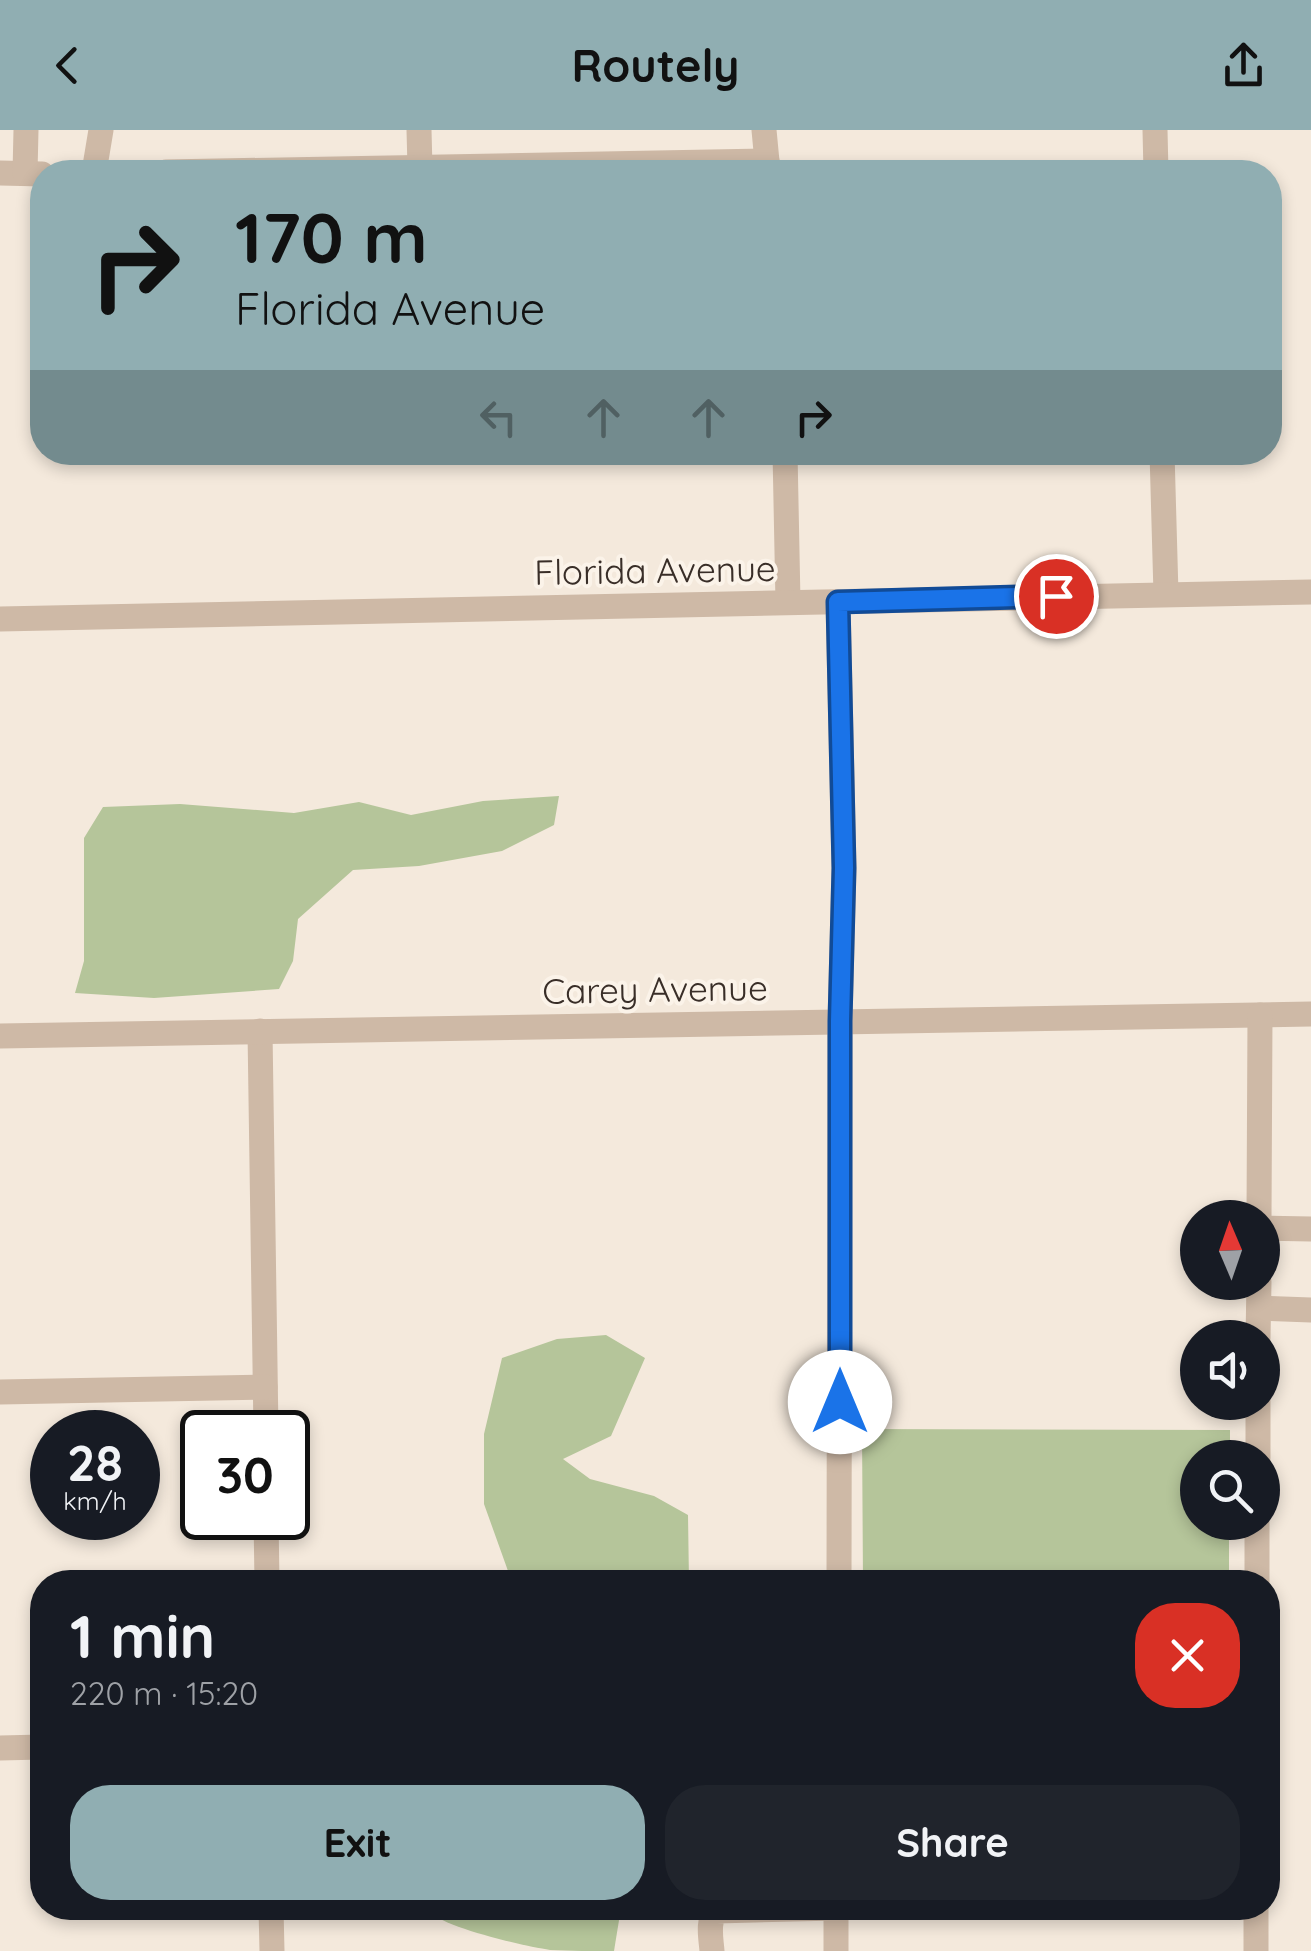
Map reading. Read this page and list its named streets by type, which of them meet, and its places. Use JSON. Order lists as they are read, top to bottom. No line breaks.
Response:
{"streets":{"street":["Florida Avenue","Carey Avenue"]},"north":"top","page":{"header":"Routely","turn":["170 m","Florida Avenue"],"speed":"28 km/h","limit":"30","heading":["1 min","220 m · 15:20"],"buttons":["Exit","Share"]}}
